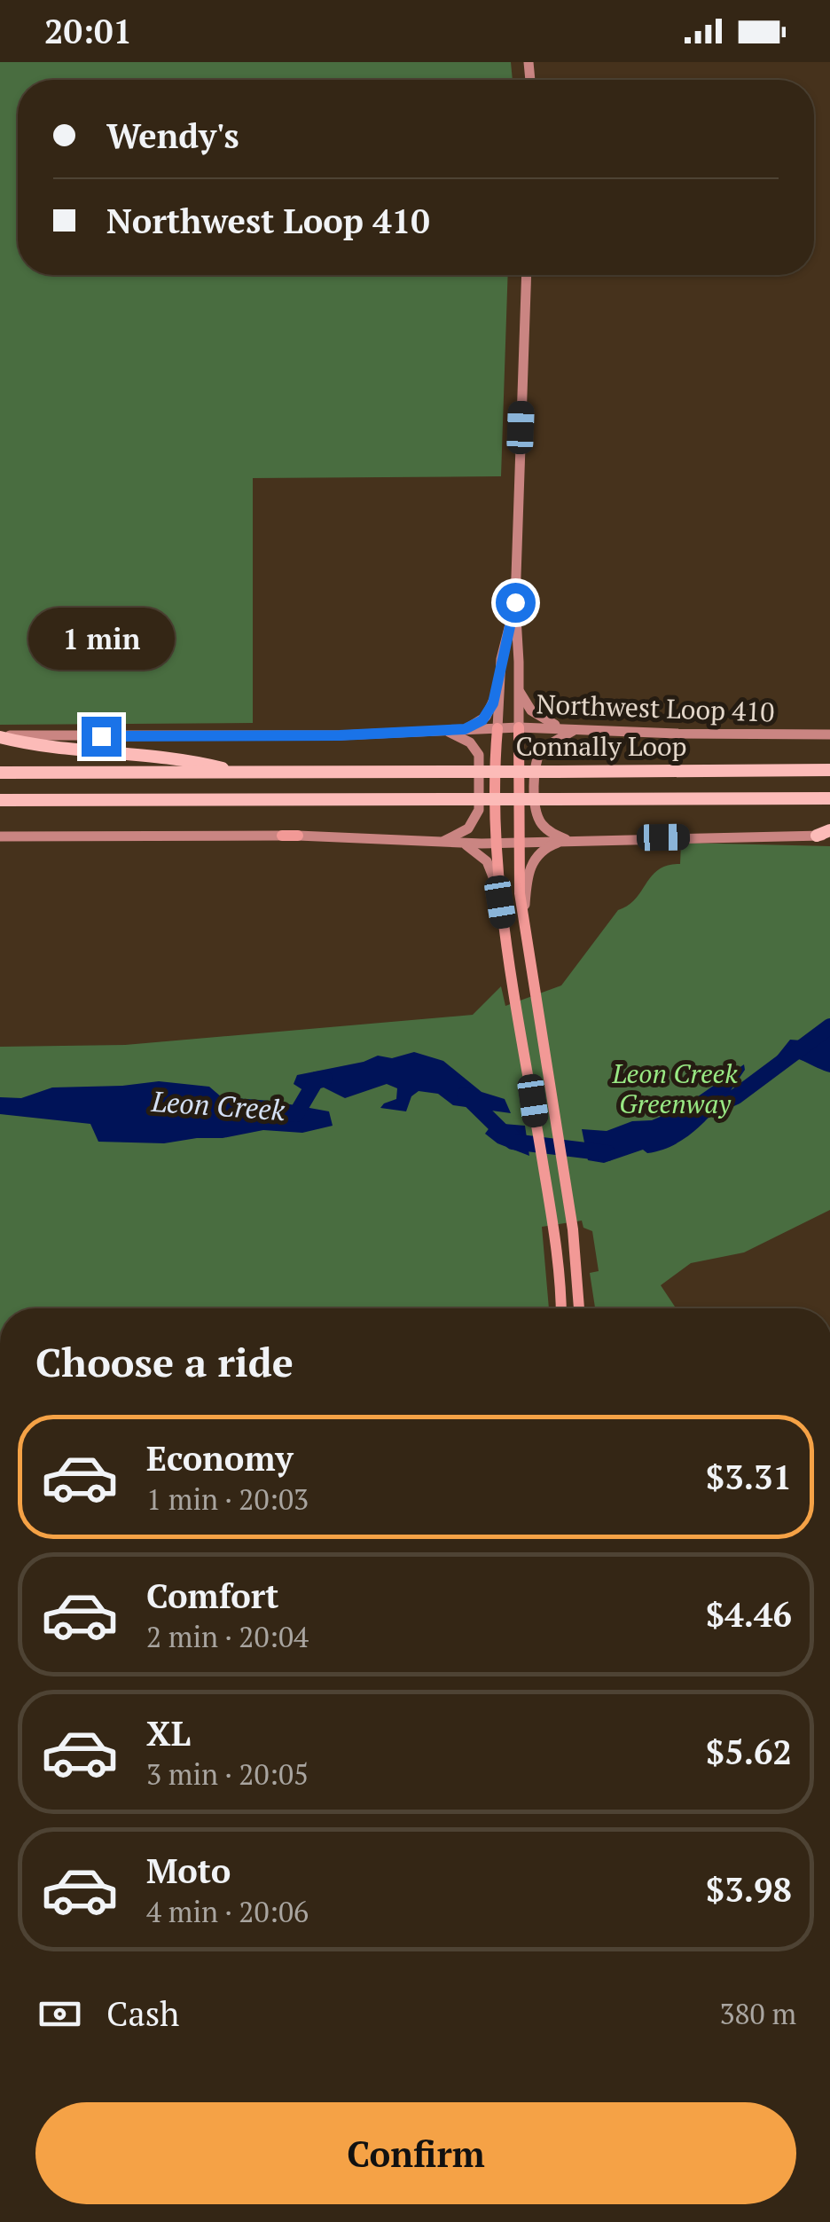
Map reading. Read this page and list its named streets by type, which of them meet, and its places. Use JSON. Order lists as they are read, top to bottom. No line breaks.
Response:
{"streets":{"highway":["Connally Loop"],"main road":["Northwest Loop 410"]},"water":["Leon Creek"],"parks":["Leon Creek Greenway"],"page":{"status":"20:01","banner":["Wendy's","Northwest Loop 410"],"bubble":"1 min","heading":"Choose a ride","list":[{"name":"Economy","note":"1 min · 20:03","value":"$3.31"},{"name":"Comfort","note":"2 min · 20:04","value":"$4.46"},{"name":"XL","note":"3 min · 20:05","value":"$5.62"},{"name":"Moto","note":"4 min · 20:06","value":"$3.98"}],"pay":["Cash","380 m"],"buttons":"Confirm"}}
